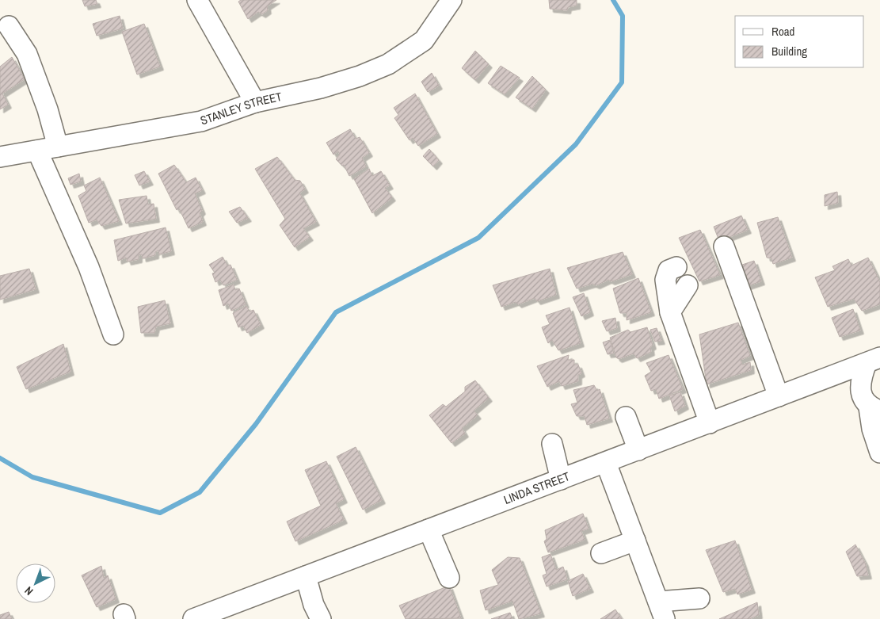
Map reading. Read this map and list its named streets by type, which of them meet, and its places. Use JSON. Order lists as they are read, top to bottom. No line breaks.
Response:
{"streets":{"street":["STANLEY STREET","LINDA STREET"]},"legend":["Road","Building"],"north":"bottom left"}
